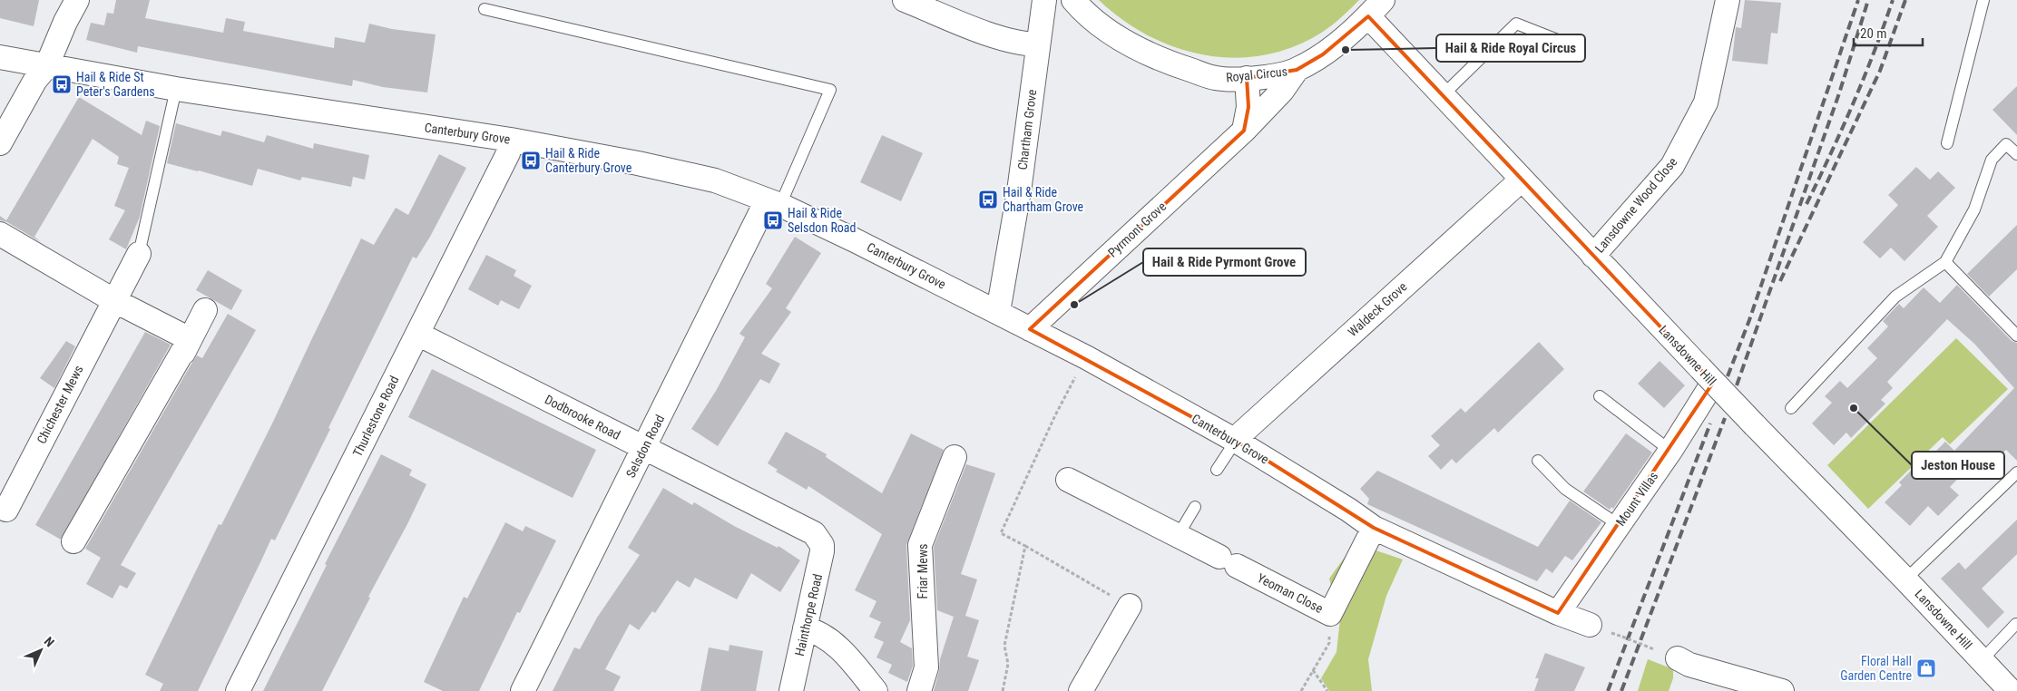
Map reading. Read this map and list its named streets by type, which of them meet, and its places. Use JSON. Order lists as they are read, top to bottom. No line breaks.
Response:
{"streets":{"street":["Royal Circus","Chartham Grove","Canterbury Grove","Lansdowne Wood Close","Pyrmont Grove","Waldeck Grove","Lansdowne Hill","Chichester Mews","Thurlestone Road","Dodbrooke Road","Selsdon Road","Mount Villas","Friar Mews","Yeoman Close","Hainthorpe Road"]},"crossings":[["Royal Circus","Pyrmont Grove"],["Royal Circus","Lansdowne Hill"],["Chartham Grove","Canterbury Grove"],["Canterbury Grove","Pyrmont Grove"],["Canterbury Grove","Waldeck Grove"],["Canterbury Grove","Thurlestone Road"],["Canterbury Grove","Selsdon Road"],["Canterbury Grove","Mount Villas"],["Canterbury Grove","Yeoman Close"],["Lansdowne Wood Close","Lansdowne Hill"],["Waldeck Grove","Lansdowne Hill"],["Lansdowne Hill","Mount Villas"],["Thurlestone Road","Dodbrooke Road"],["Dodbrooke Road","Selsdon Road"],["Dodbrooke Road","Hainthorpe Road"]],"places":{"other":["Hail & Ride Royal Circus","Hail & Ride Pyrmont Grove","Jeston House"],"bus stop":["Hail & Ride St Peter's Gardens","Hail & Ride Canterbury Grove","Hail & Ride Chartham Grove","Hail & Ride Selsdon Road"],"shop":["Floral Hall Garden Centre"]},"scale_bar":"20 m","north":"top right"}
